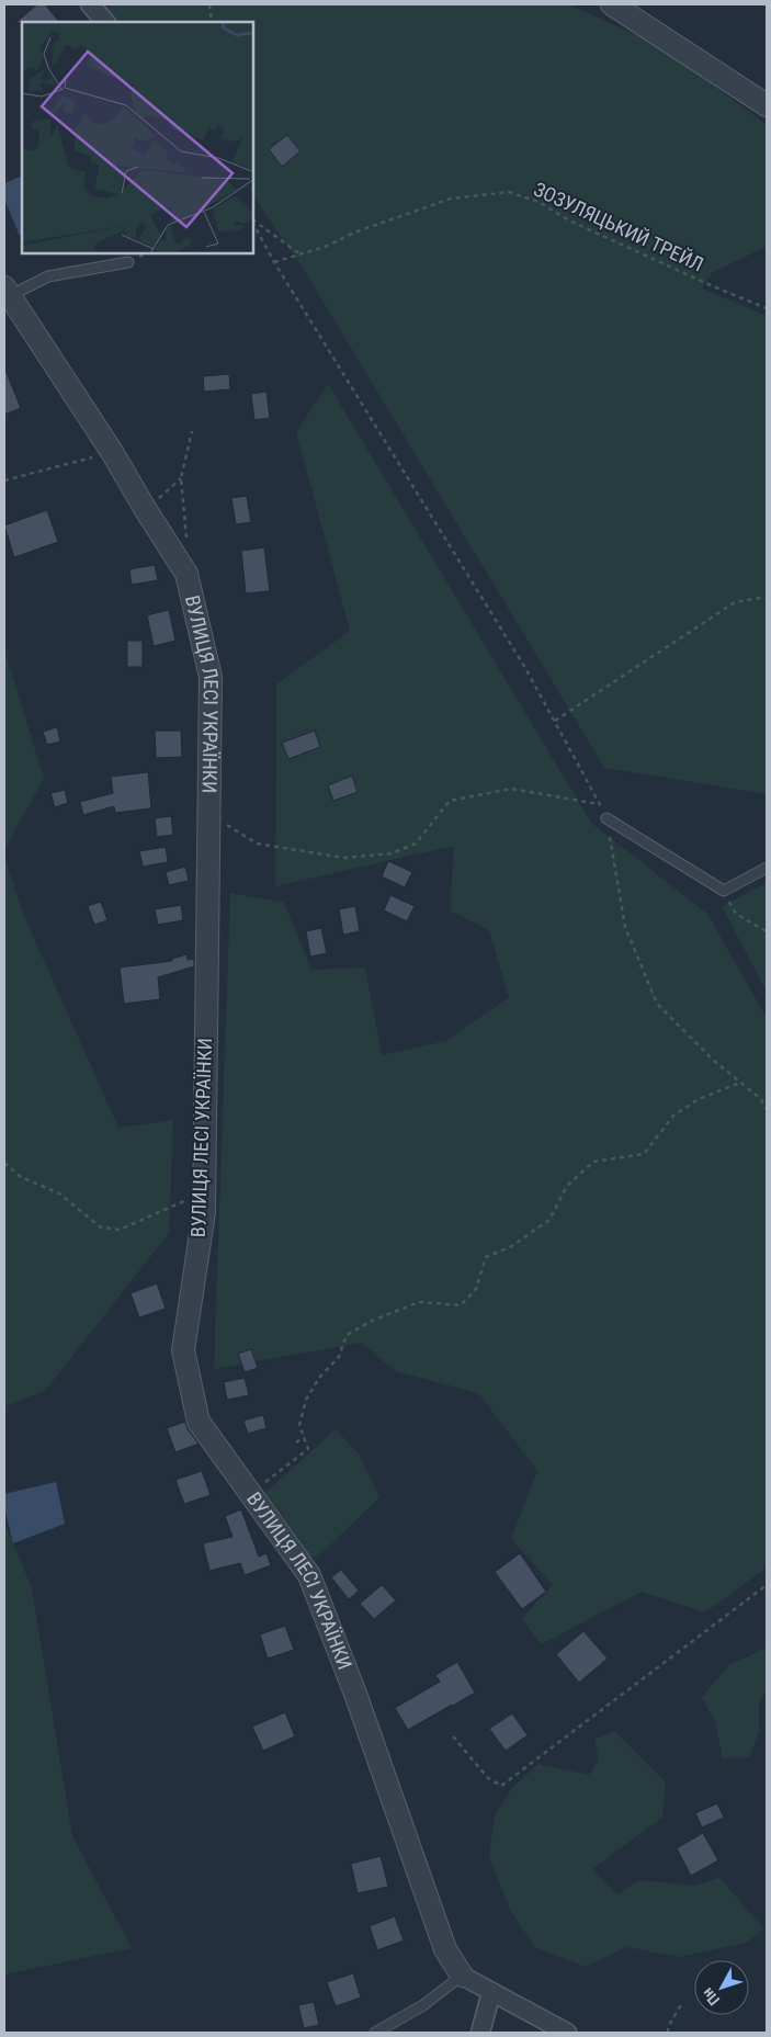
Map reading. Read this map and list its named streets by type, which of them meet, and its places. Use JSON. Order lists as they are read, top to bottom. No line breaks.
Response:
{"streets":{"street":["ВУЛИЦЯ ЛЕСІ УКРАЇНКИ"],"path":["ЗОЗУЛЯЦЬКИЙ ТРЕЙЛ"]},"north":"bottom left"}
